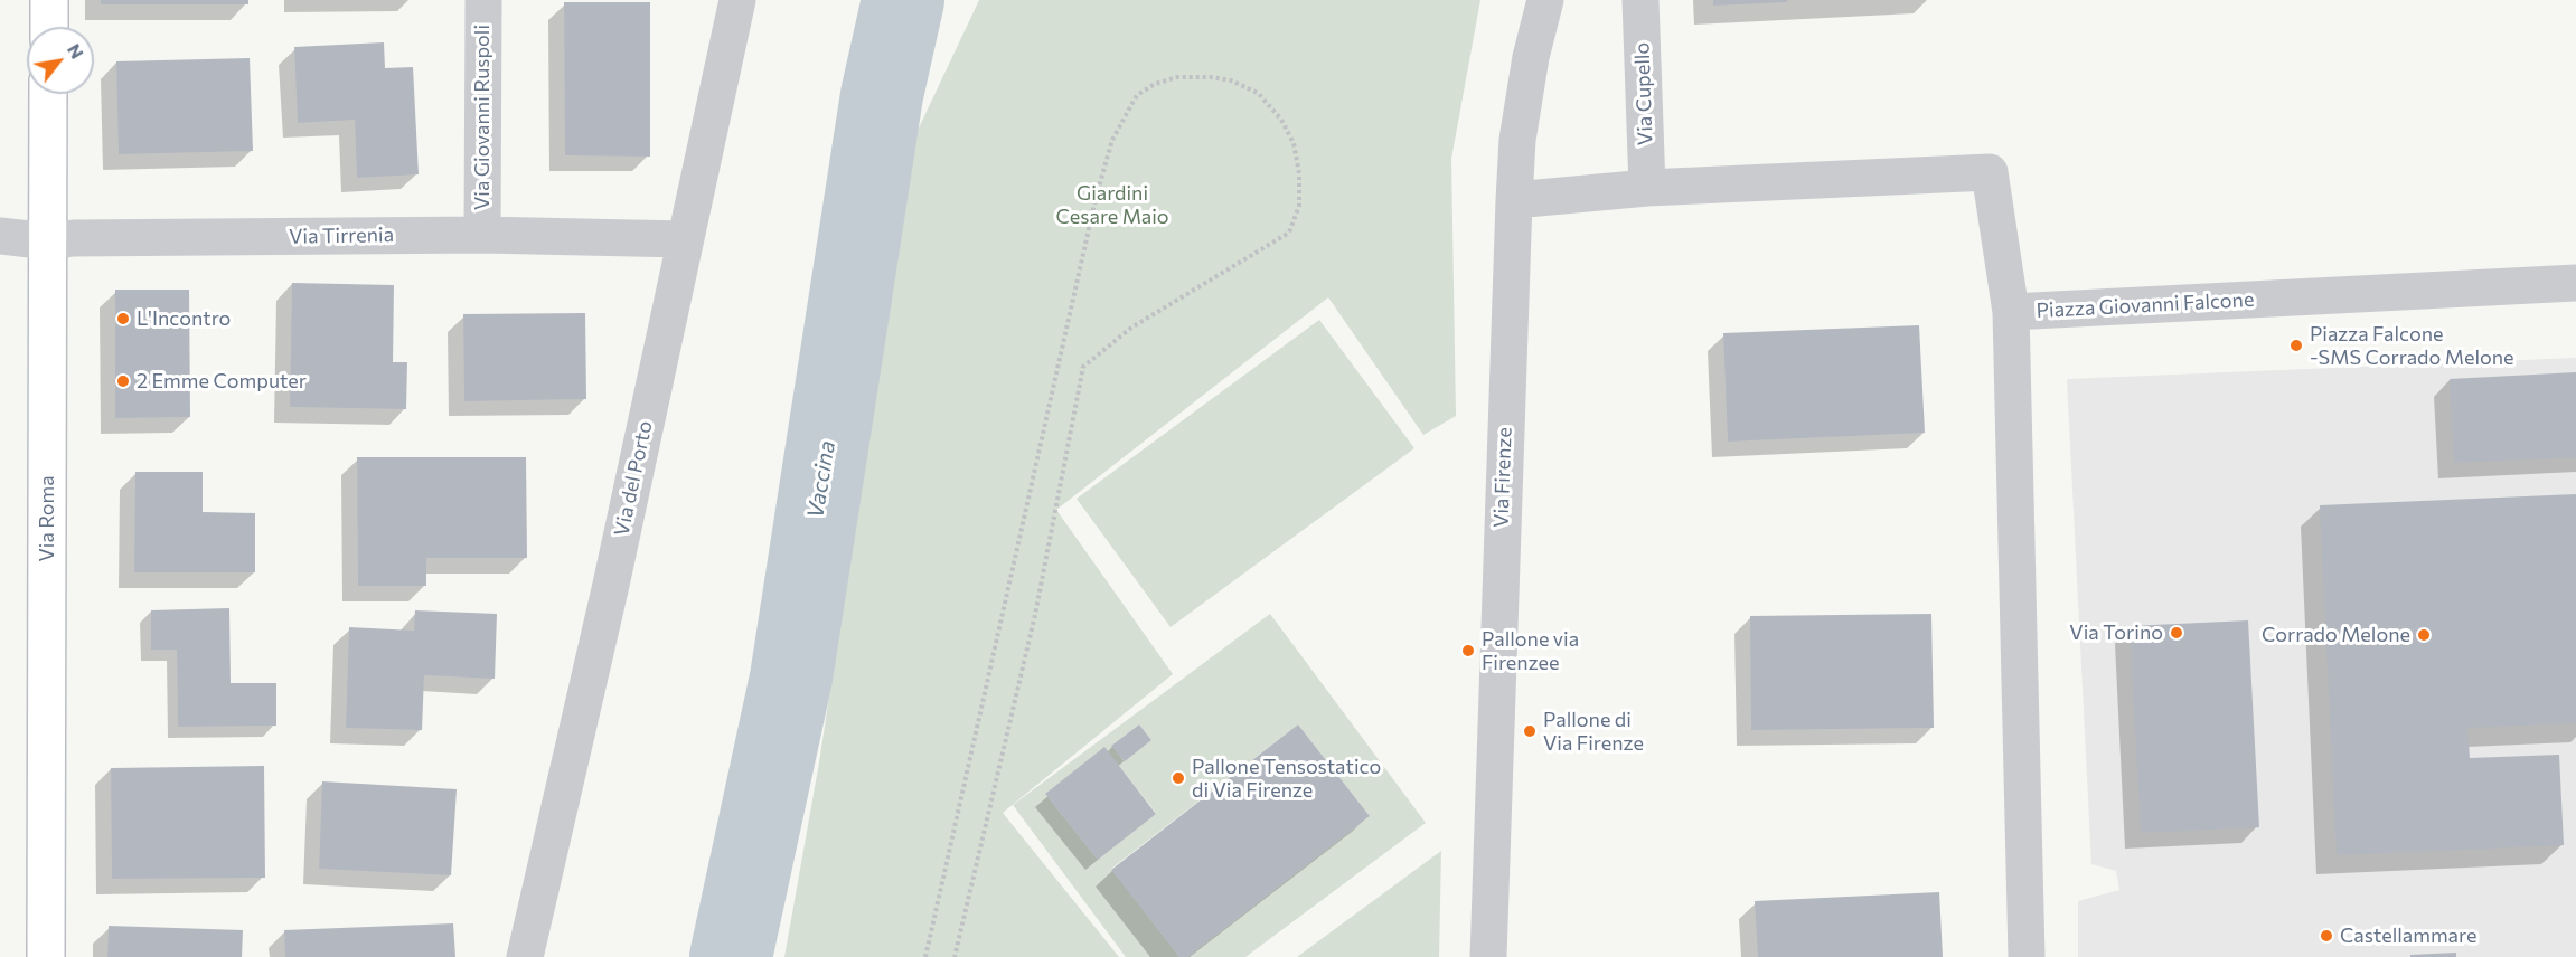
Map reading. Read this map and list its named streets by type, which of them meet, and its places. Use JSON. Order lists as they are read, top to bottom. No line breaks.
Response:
{"streets":{"street":["Via Cupello","Via Giovanni Ruspoli","Via Tirrenia","Piazza Giovanni Falcone","Via Firenze","Via del Porto","Via Roma"]},"crossings":[["Via Cupello","Piazza Giovanni Falcone"],["Via Giovanni Ruspoli","Via Tirrenia"],["Via Tirrenia","Via del Porto"],["Via Tirrenia","Via Roma"],["Piazza Giovanni Falcone","Via Firenze"]],"water":["Vaccina"],"parks":["Giardini Cesare Maio"],"places":["L'Incontro","Piazza Falcone -SMS Corrado Melone","2 Emme Computer","Via Torino","Corrado Melone","Pallone via Firenzee","Pallone di Via Firenze","Pallone Tensostatico di Via Firenze","Castellammare"],"north":"top right"}
